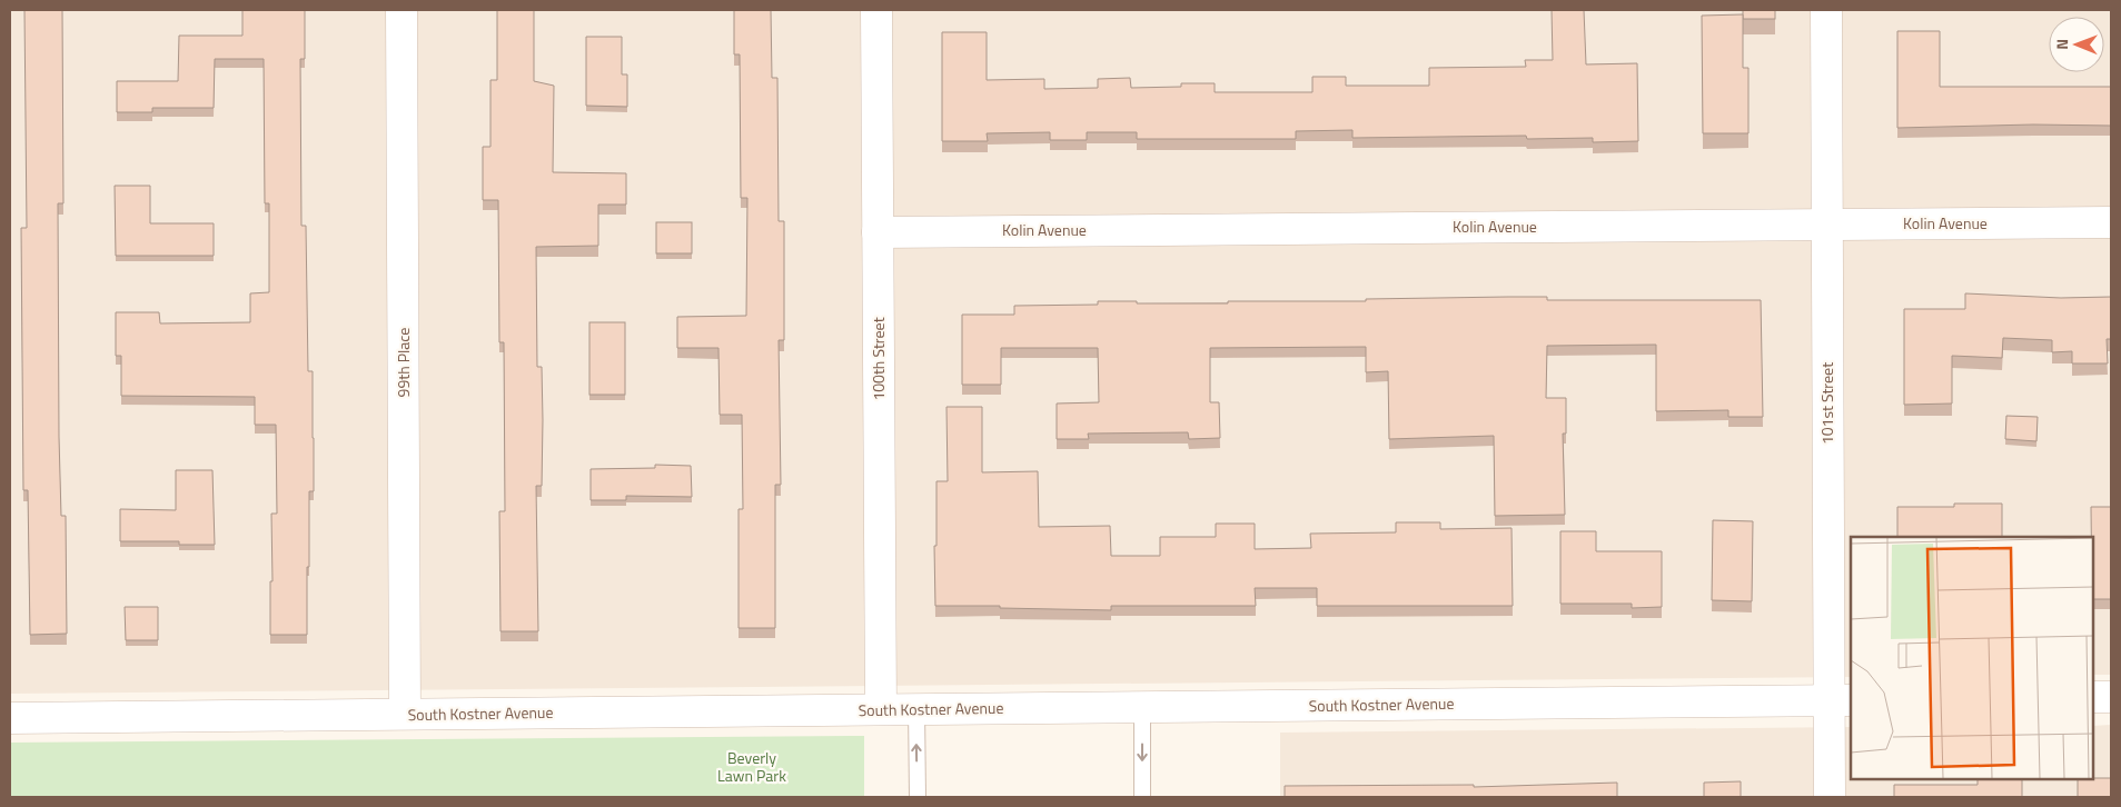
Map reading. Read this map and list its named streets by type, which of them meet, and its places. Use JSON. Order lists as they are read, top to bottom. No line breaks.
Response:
{"streets":{"street":["Kolin Avenue","100th Street","99th Place","101st Street","South Kostner Avenue"]},"crossings":[["Kolin Avenue","100th Street"],["Kolin Avenue","101st Street"],["100th Street","South Kostner Avenue"],["99th Place","South Kostner Avenue"],["101st Street","South Kostner Avenue"]],"parks":["Beverly Lawn Park"],"north":"left"}
